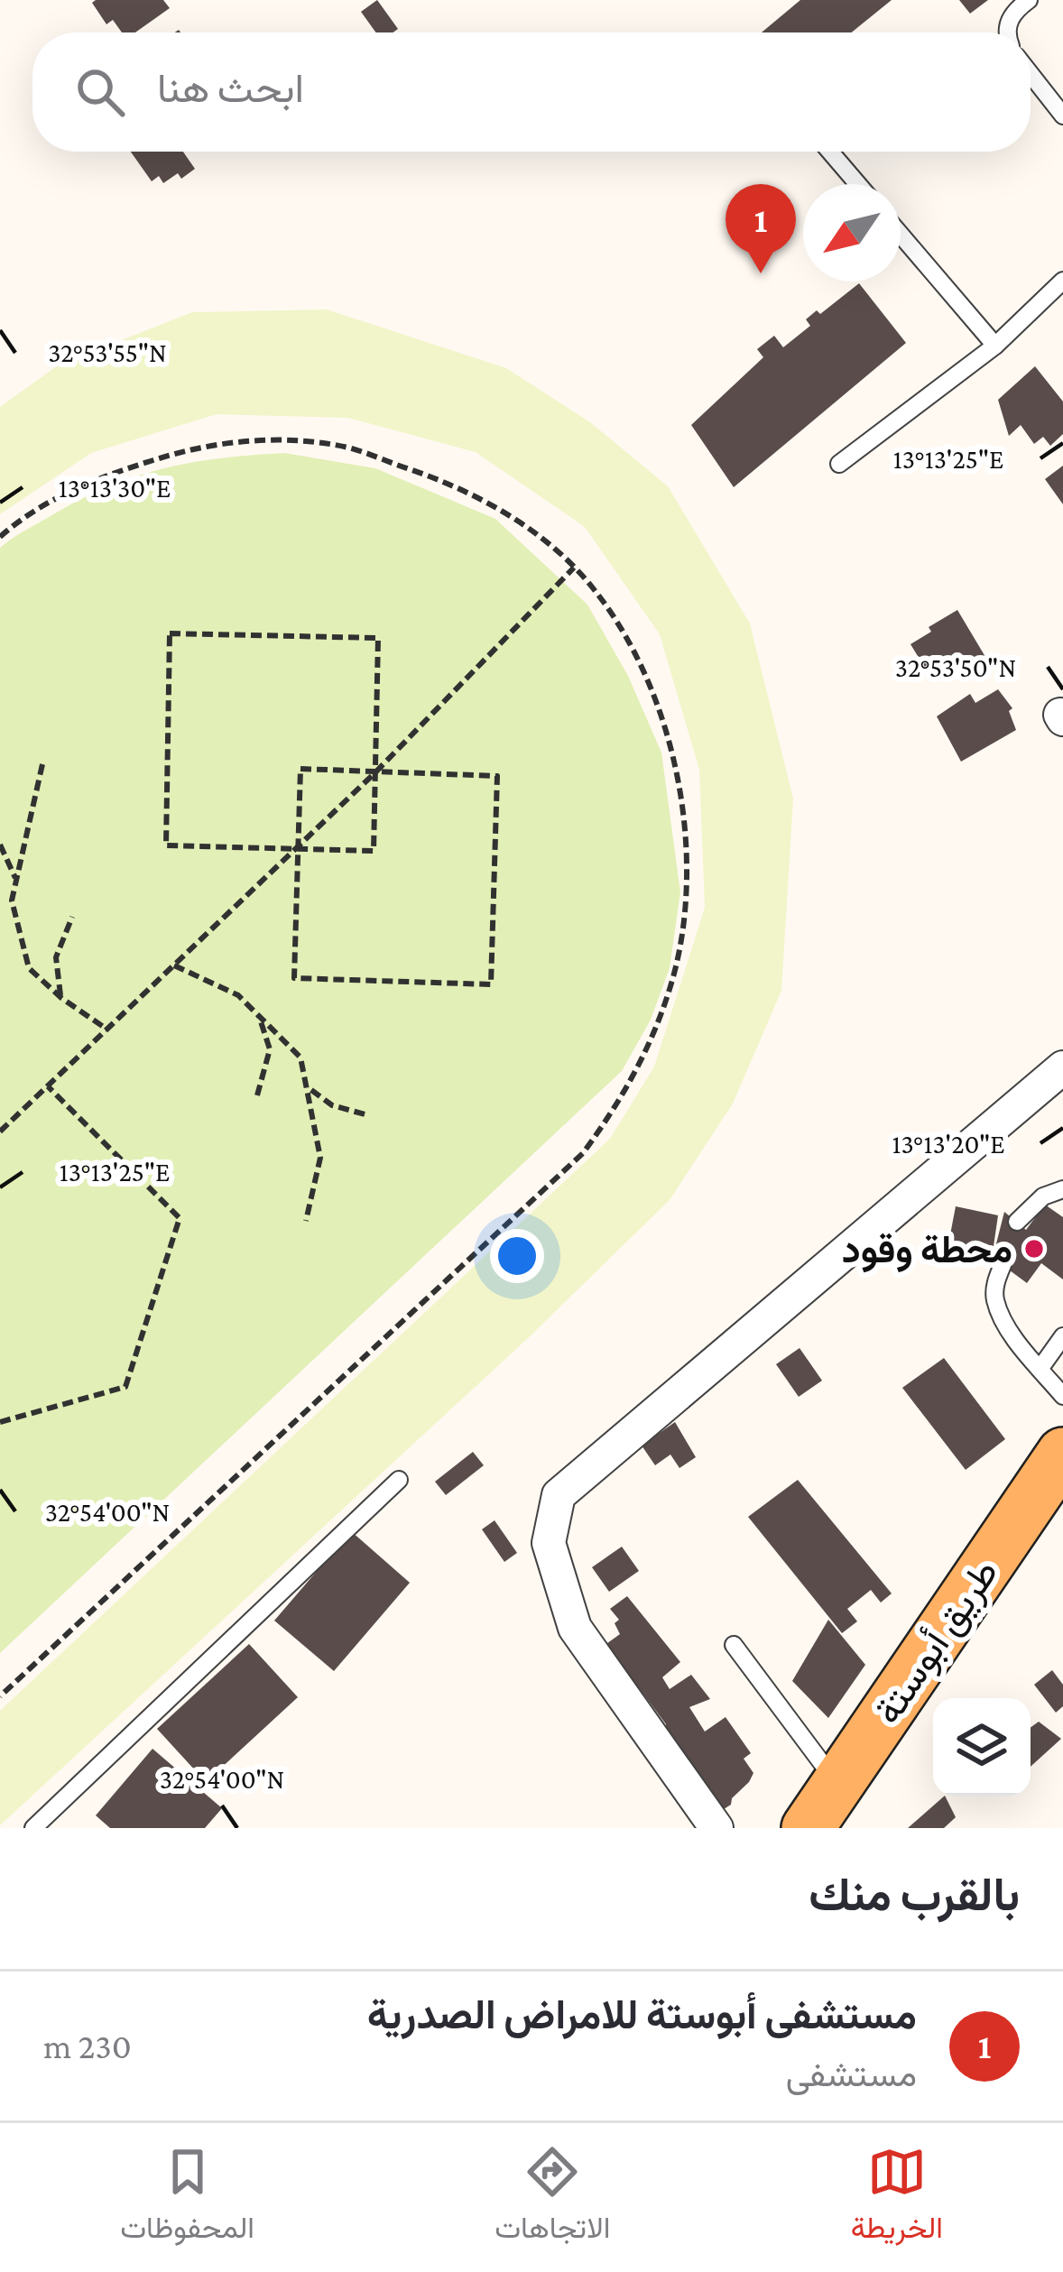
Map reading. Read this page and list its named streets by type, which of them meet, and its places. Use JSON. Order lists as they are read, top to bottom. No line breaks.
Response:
{"streets":{"main road":["طريق أبوستة"]},"places":["محطة وقود"],"north":"bottom left","page":{"search":"ابحث هنا","pins":"1","heading":"بالقرب منك","list":[{"mark":"1","name":"مستشفى أبوستة للامراض الصدرية","note":"مستشفى","value":"230 m"}],"nav":["الخريطة","الاتجاهات","المحفوظات"]},"coordinates":["32°53'55\"N","13°13'25\"E","13°13'30\"E","32°53'50\"N","13°13'20\"E","32°54'00\"N"]}
